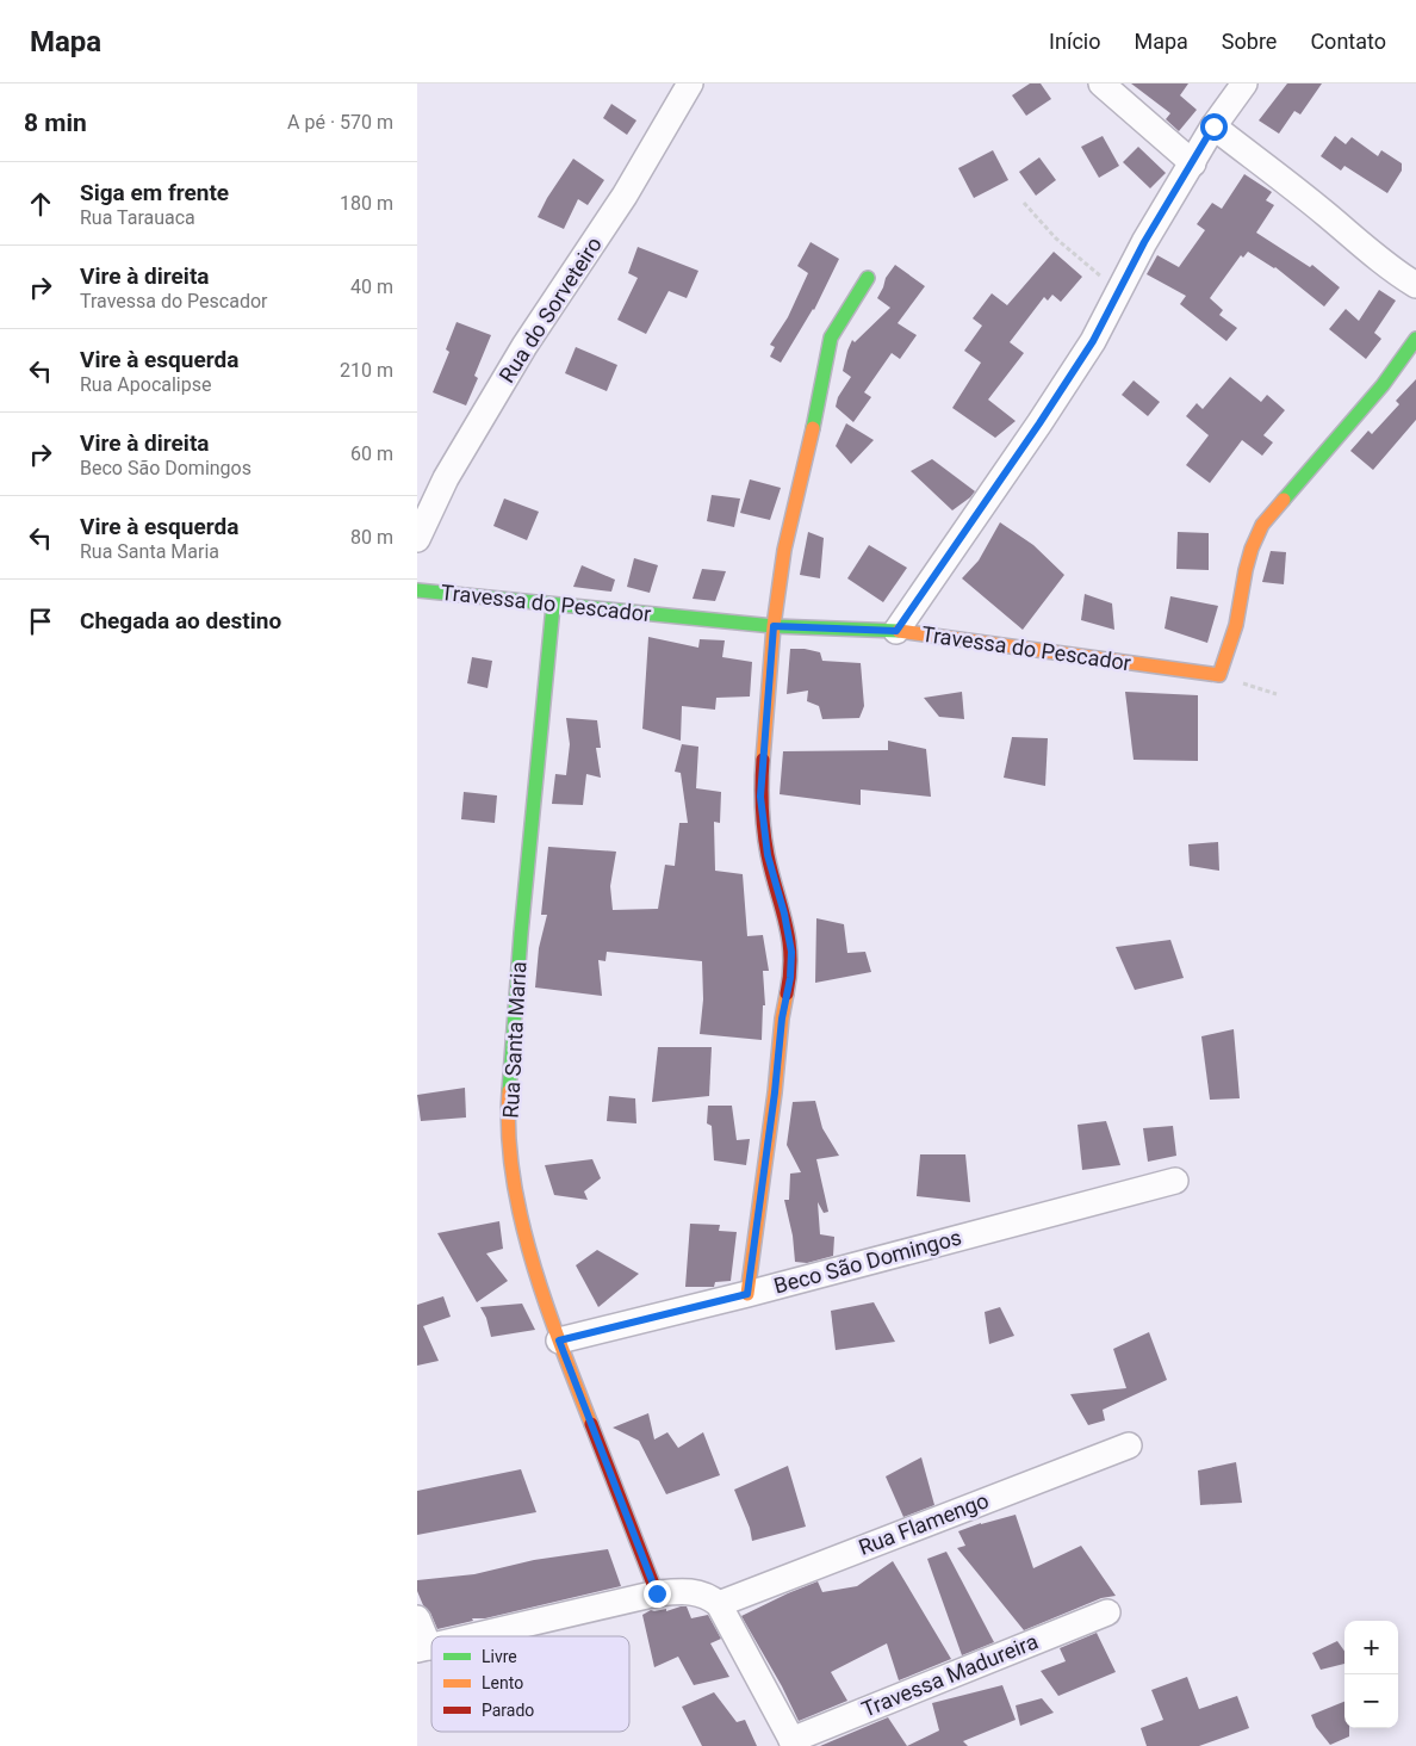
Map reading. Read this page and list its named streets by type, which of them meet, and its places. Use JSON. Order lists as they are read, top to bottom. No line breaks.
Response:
{"streets":{"street":["Rua do Sorveteiro","Travessa do Pescador","Rua Santa Maria","Beco São Domingos","Rua Flamengo","Travessa Madureira"]},"crossings":[["Travessa do Pescador","Rua Santa Maria"],["Rua Santa Maria","Beco São Domingos"]],"legend":["Livre","Lento","Parado"],"page":{"header":"Mapa","nav":["Início","Mapa","Sobre","Contato"],"heading":["8 min","A pé · 570 m"],"list":[["Siga em frente","Rua Tarauaca","180 m"],["Vire à direita","Travessa do Pescador","40 m"],["Vire à esquerda","Rua Apocalipse","210 m"],["Vire à direita","Beco São Domingos","60 m"],["Vire à esquerda","Rua Santa Maria","80 m"],"Chegada ao destino"],"map_buttons":["+","−"]}}
